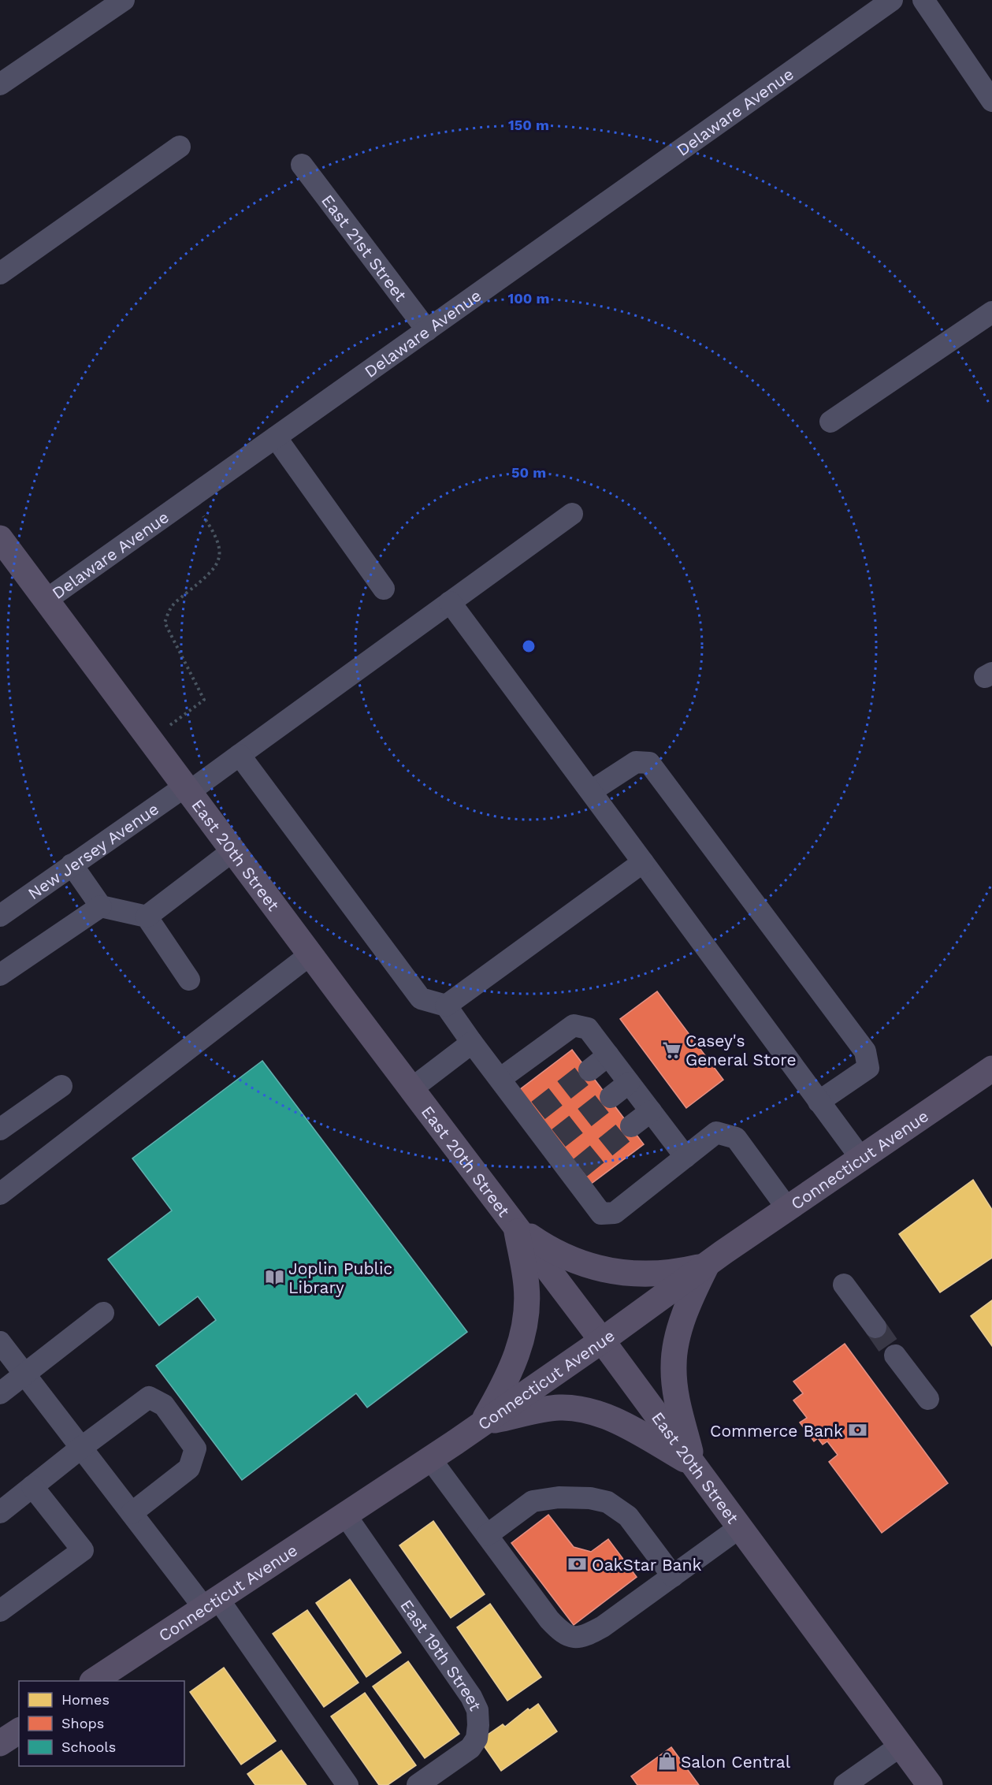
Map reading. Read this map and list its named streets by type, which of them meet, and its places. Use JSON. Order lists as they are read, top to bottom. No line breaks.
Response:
{"streets":{"main road":["East 20th Street","Connecticut Avenue"],"street":["Delaware Avenue","East 21st Street","New Jersey Avenue","East 19th Street"]},"crossings":[["Delaware Avenue","East 21st Street"],["Delaware Avenue","East 20th Street"],["New Jersey Avenue","East 20th Street"],["East 20th Street","Connecticut Avenue"],["Connecticut Avenue","East 19th Street"]],"places":{"supermarket":["Casey's General Store"],"library":["Joplin Public Library"],"bank":["Commerce Bank","OakStar Bank"],"shop":["Salon Central"]},"legend":["Homes","Shops","Schools"],"rings":["150 m","100 m","50 m"]}
